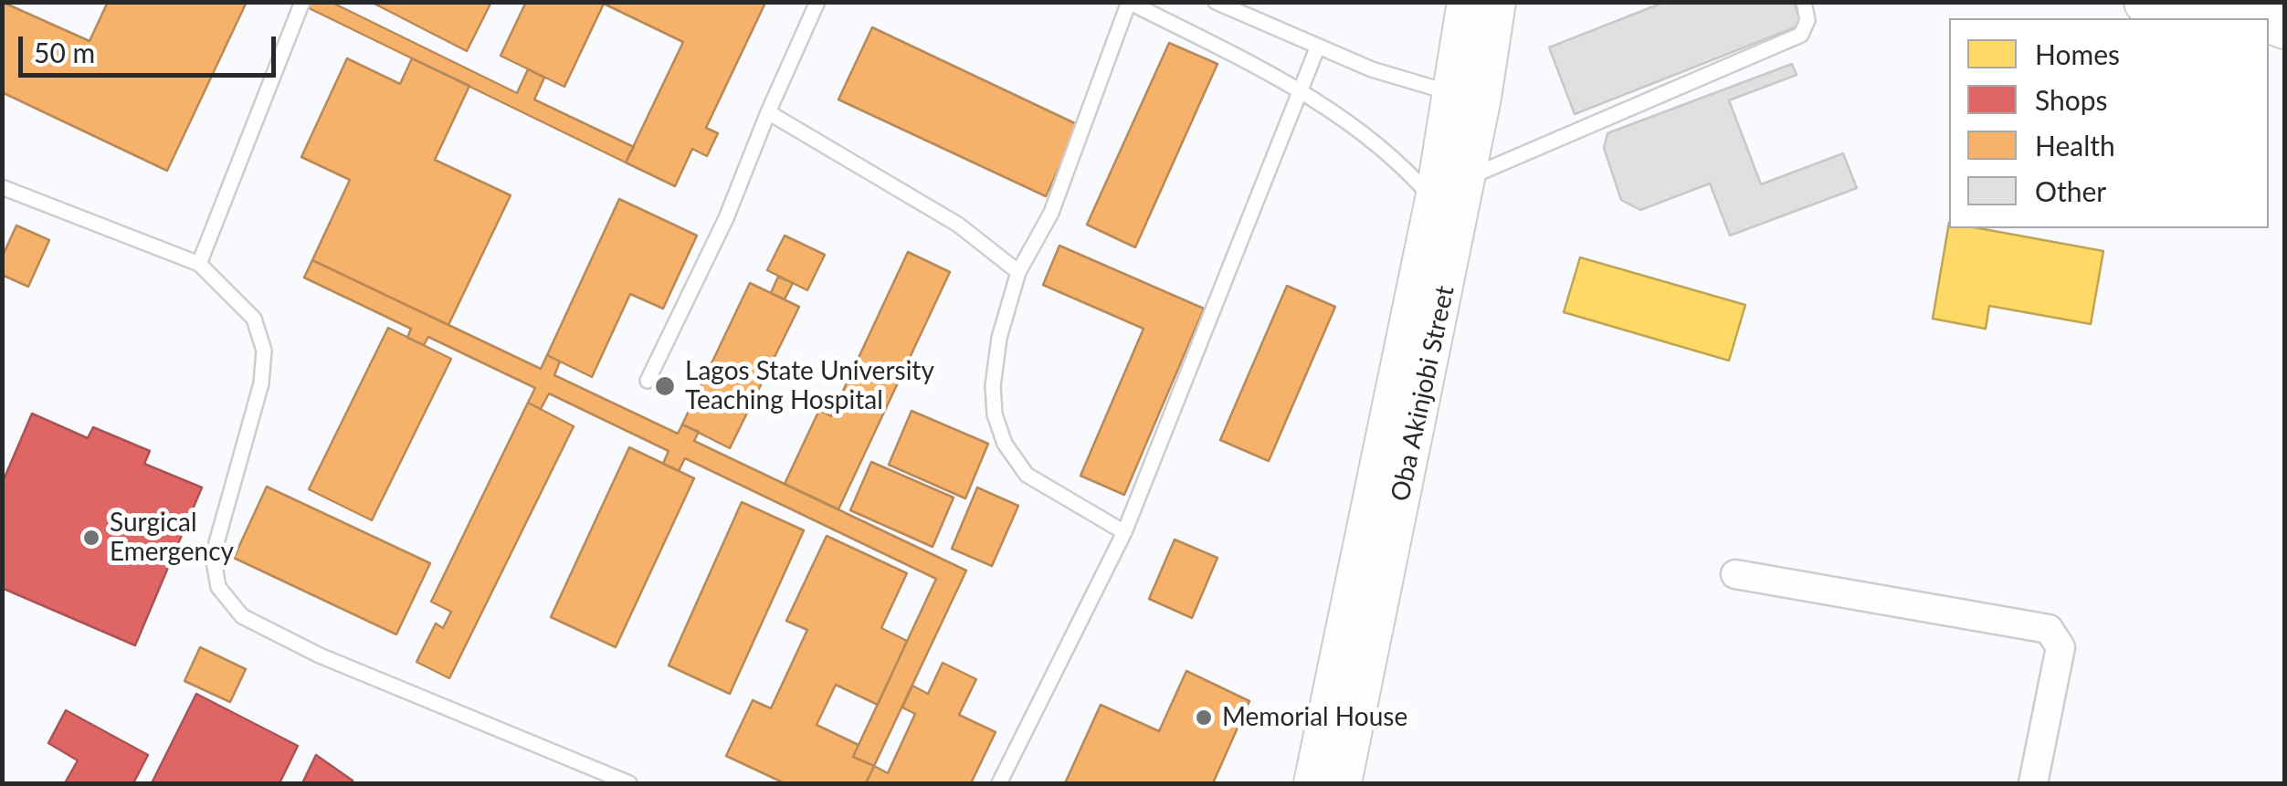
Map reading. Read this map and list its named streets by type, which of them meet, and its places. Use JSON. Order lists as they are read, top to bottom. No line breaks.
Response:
{"streets":{"street":["Oba Akinjobi Street"]},"places":["Lagos State University Teaching Hospital","Surgical Emergency","Memorial House"],"legend":["Homes","Shops","Health","Other"],"scale_bar":"50 m"}
